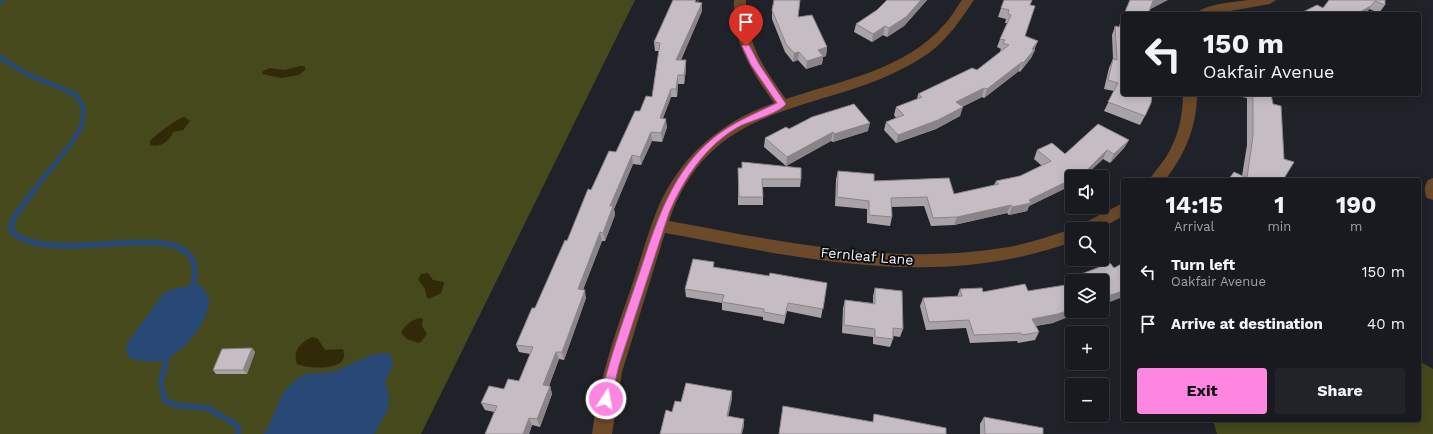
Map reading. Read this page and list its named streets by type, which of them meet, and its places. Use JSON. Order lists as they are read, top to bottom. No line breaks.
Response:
{"streets":{"street":["Fernleaf Lane"]},"page":{"turn":["150 m","Oakfair Avenue"],"map_buttons":["+","−"],"eta":["14:15","Arrival","1","min","190","m"],"list":[{"name":"Turn left","note":"Oakfair Avenue","value":"150 m"},{"name":"Arrive at destination","value":"40 m"}],"buttons":["Exit","Share"]}}
